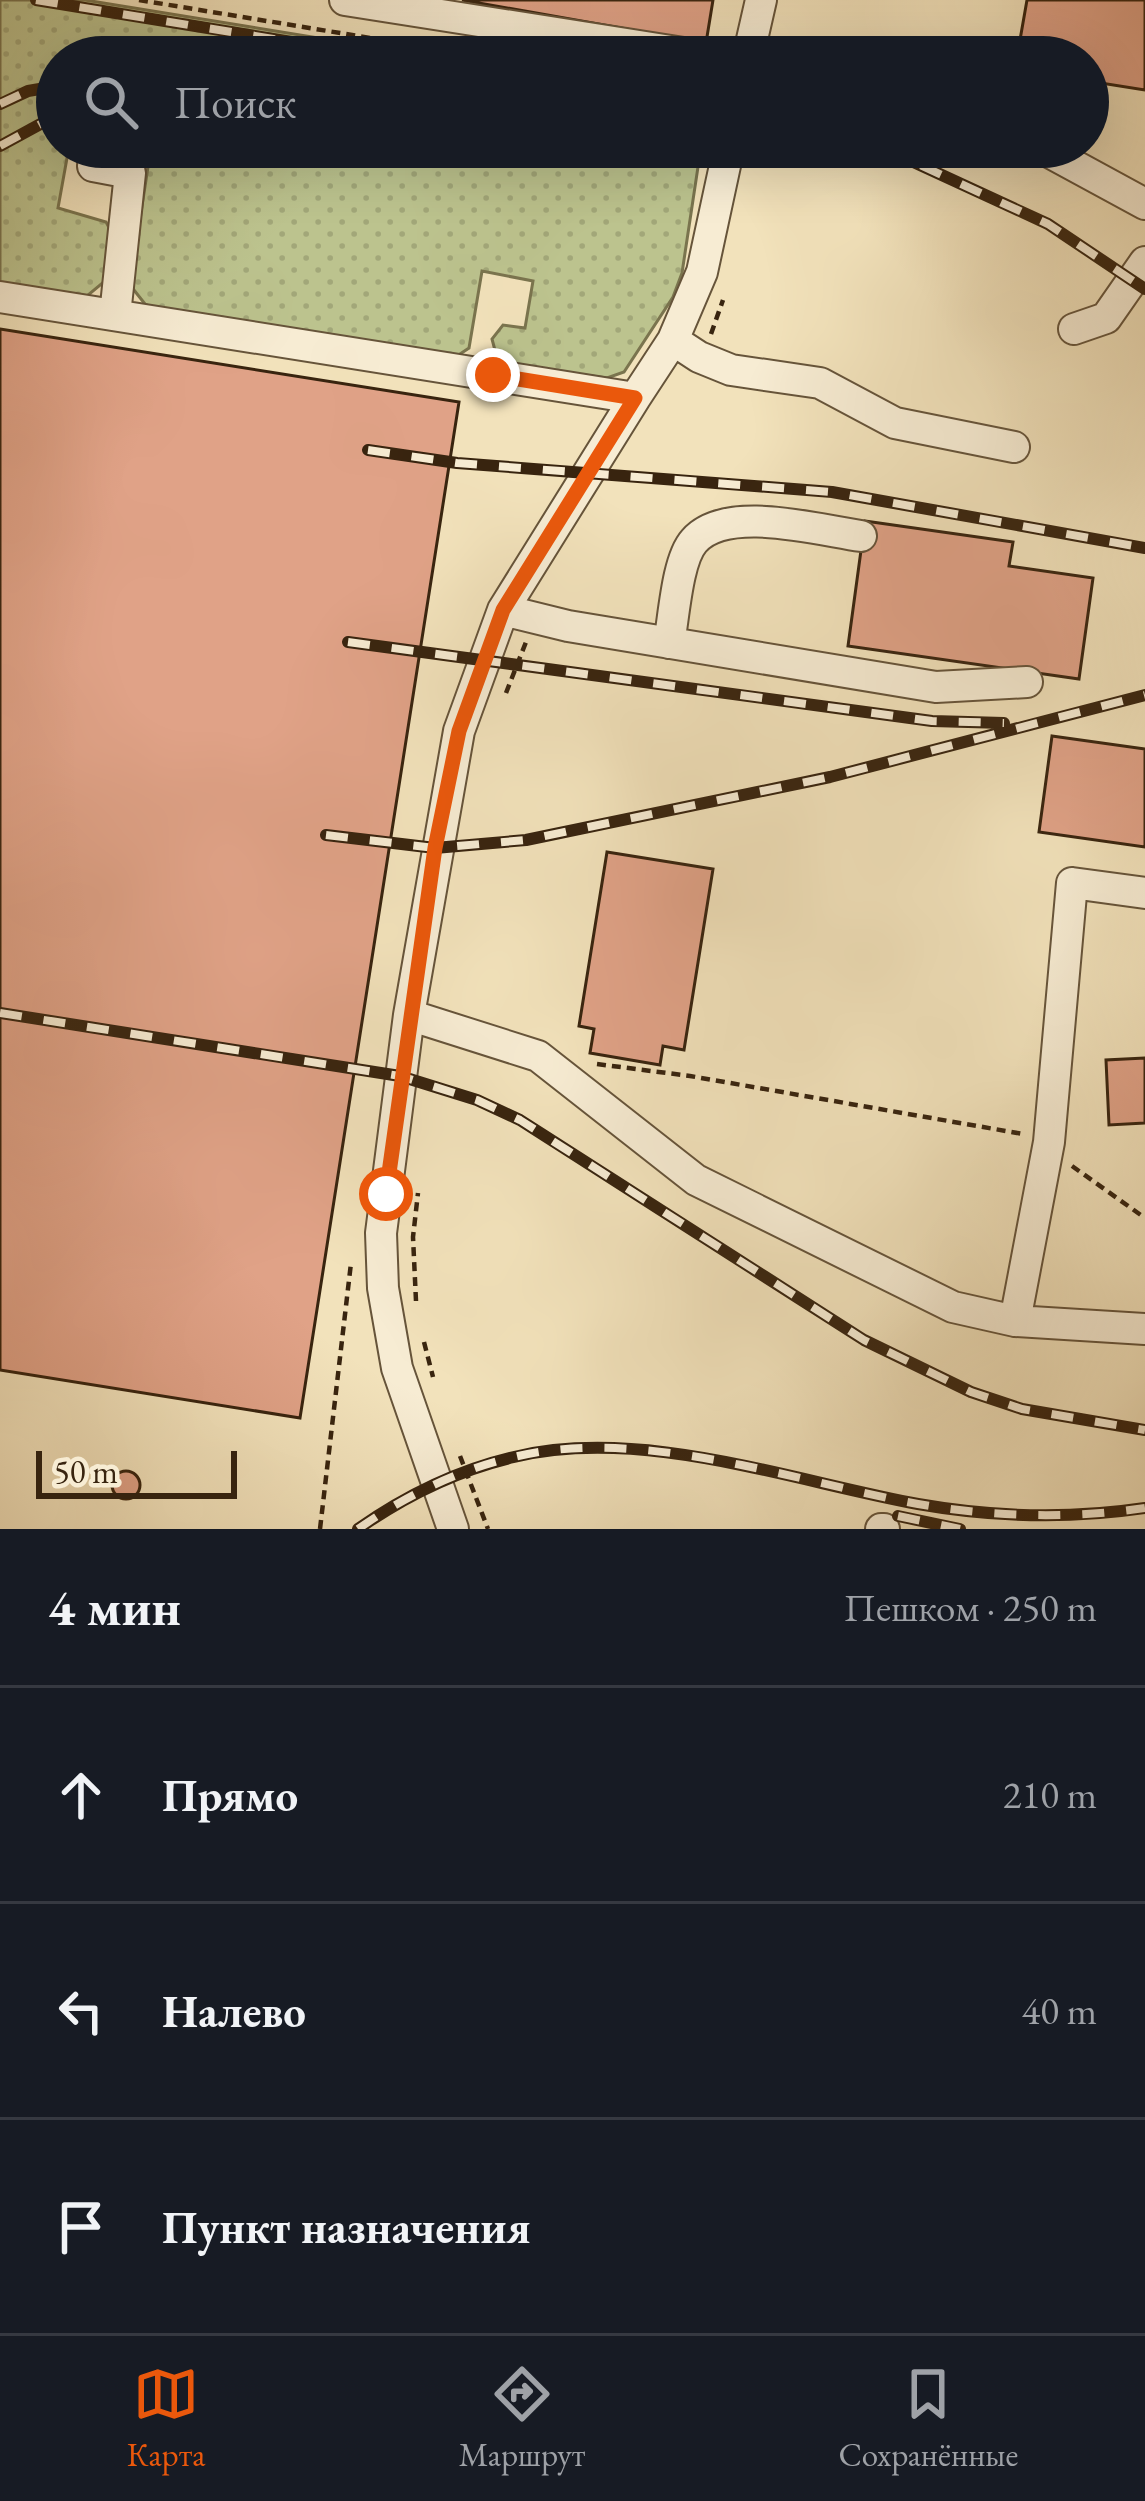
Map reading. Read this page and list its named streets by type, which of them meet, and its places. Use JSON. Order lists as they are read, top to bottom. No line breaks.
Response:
{"scale_bar":"50 m","page":{"search":"Поиск","scale":"50 m","heading":["4 мин","Пешком · 250 m"],"list":[["Прямо","210 m"],["Налево","40 m"],"Пункт назначения"],"nav":["Карта","Маршрут","Сохранённые"]}}
